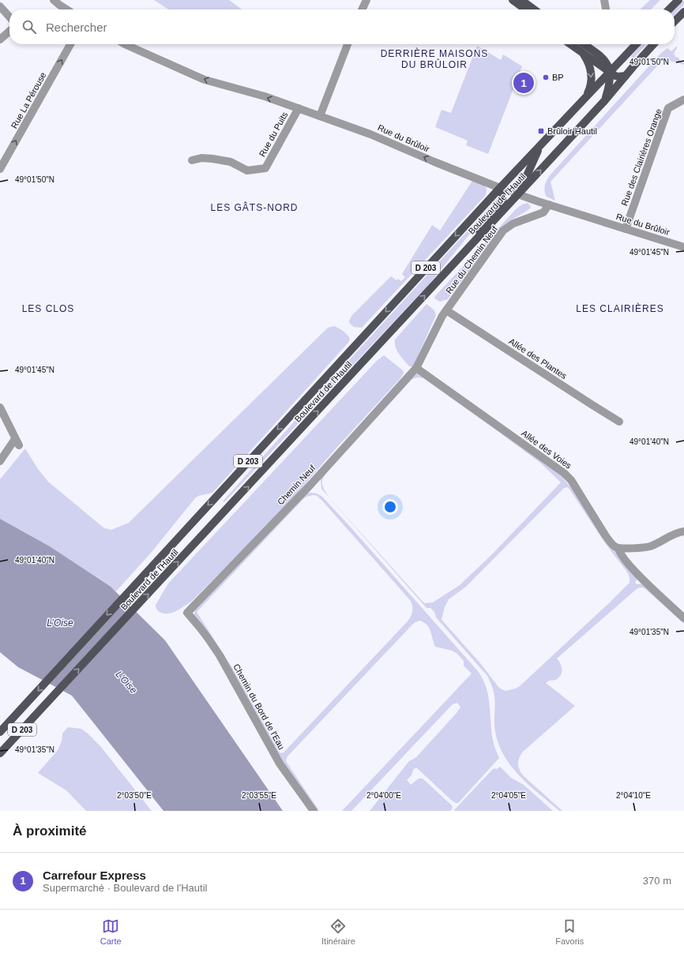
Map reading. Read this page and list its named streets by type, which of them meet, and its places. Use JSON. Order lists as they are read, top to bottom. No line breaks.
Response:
{"streets":{"main road":["Boulevard de l'Hautil","D 203"],"street":["Rue La Pérouse","Rue du Puits","Rue du Brûloir","Rue des Clairières Orange","Rue du Chemin Neuf","Allée des Plantes","Allée des Voies","Chemin Neuf","Chemin du Bord de l'Eau"]},"crossings":[["Rue du Puits","Rue du Brûloir"],["Rue du Brûloir","Rue des Clairières Orange"],["Rue du Brûloir","Boulevard de l'Hautil"],["Rue du Brûloir","Rue du Chemin Neuf"],["Rue du Chemin Neuf","Allée des Plantes"],["Rue du Chemin Neuf","Allée des Voies"],["Rue du Chemin Neuf","Chemin Neuf"],["Allée des Voies","Chemin Neuf"],["Chemin Neuf","Chemin du Bord de l'Eau"]],"one_way":["Rue La Pérouse","Rue du Brûloir"],"districts":["DERRIÈRE MAISONS DU BRÛLOIR","LES GÂTS-NORD","LES CLOS","LES CLAIRIÈRES"],"water":["L’Oise","L'Oise"],"places":{"other":["BP"],"transit":["Brûloir Hautil"]},"page":{"search":"Rechercher","pins":"1","heading":"À proximité","list":[{"mark":"1","name":"Carrefour Express","note":"Supermarché · Boulevard de l'Hautil","value":"370 m"}],"nav":["Carte","Itinéraire","Favoris"]},"coordinates":["49°01'50\"N","49°01'45\"N","49°01'40\"N","49°01'35\"N","2°03'50\"E","2°03'55\"E","2°04'00\"E","2°04'05\"E","2°04'10\"E"]}
